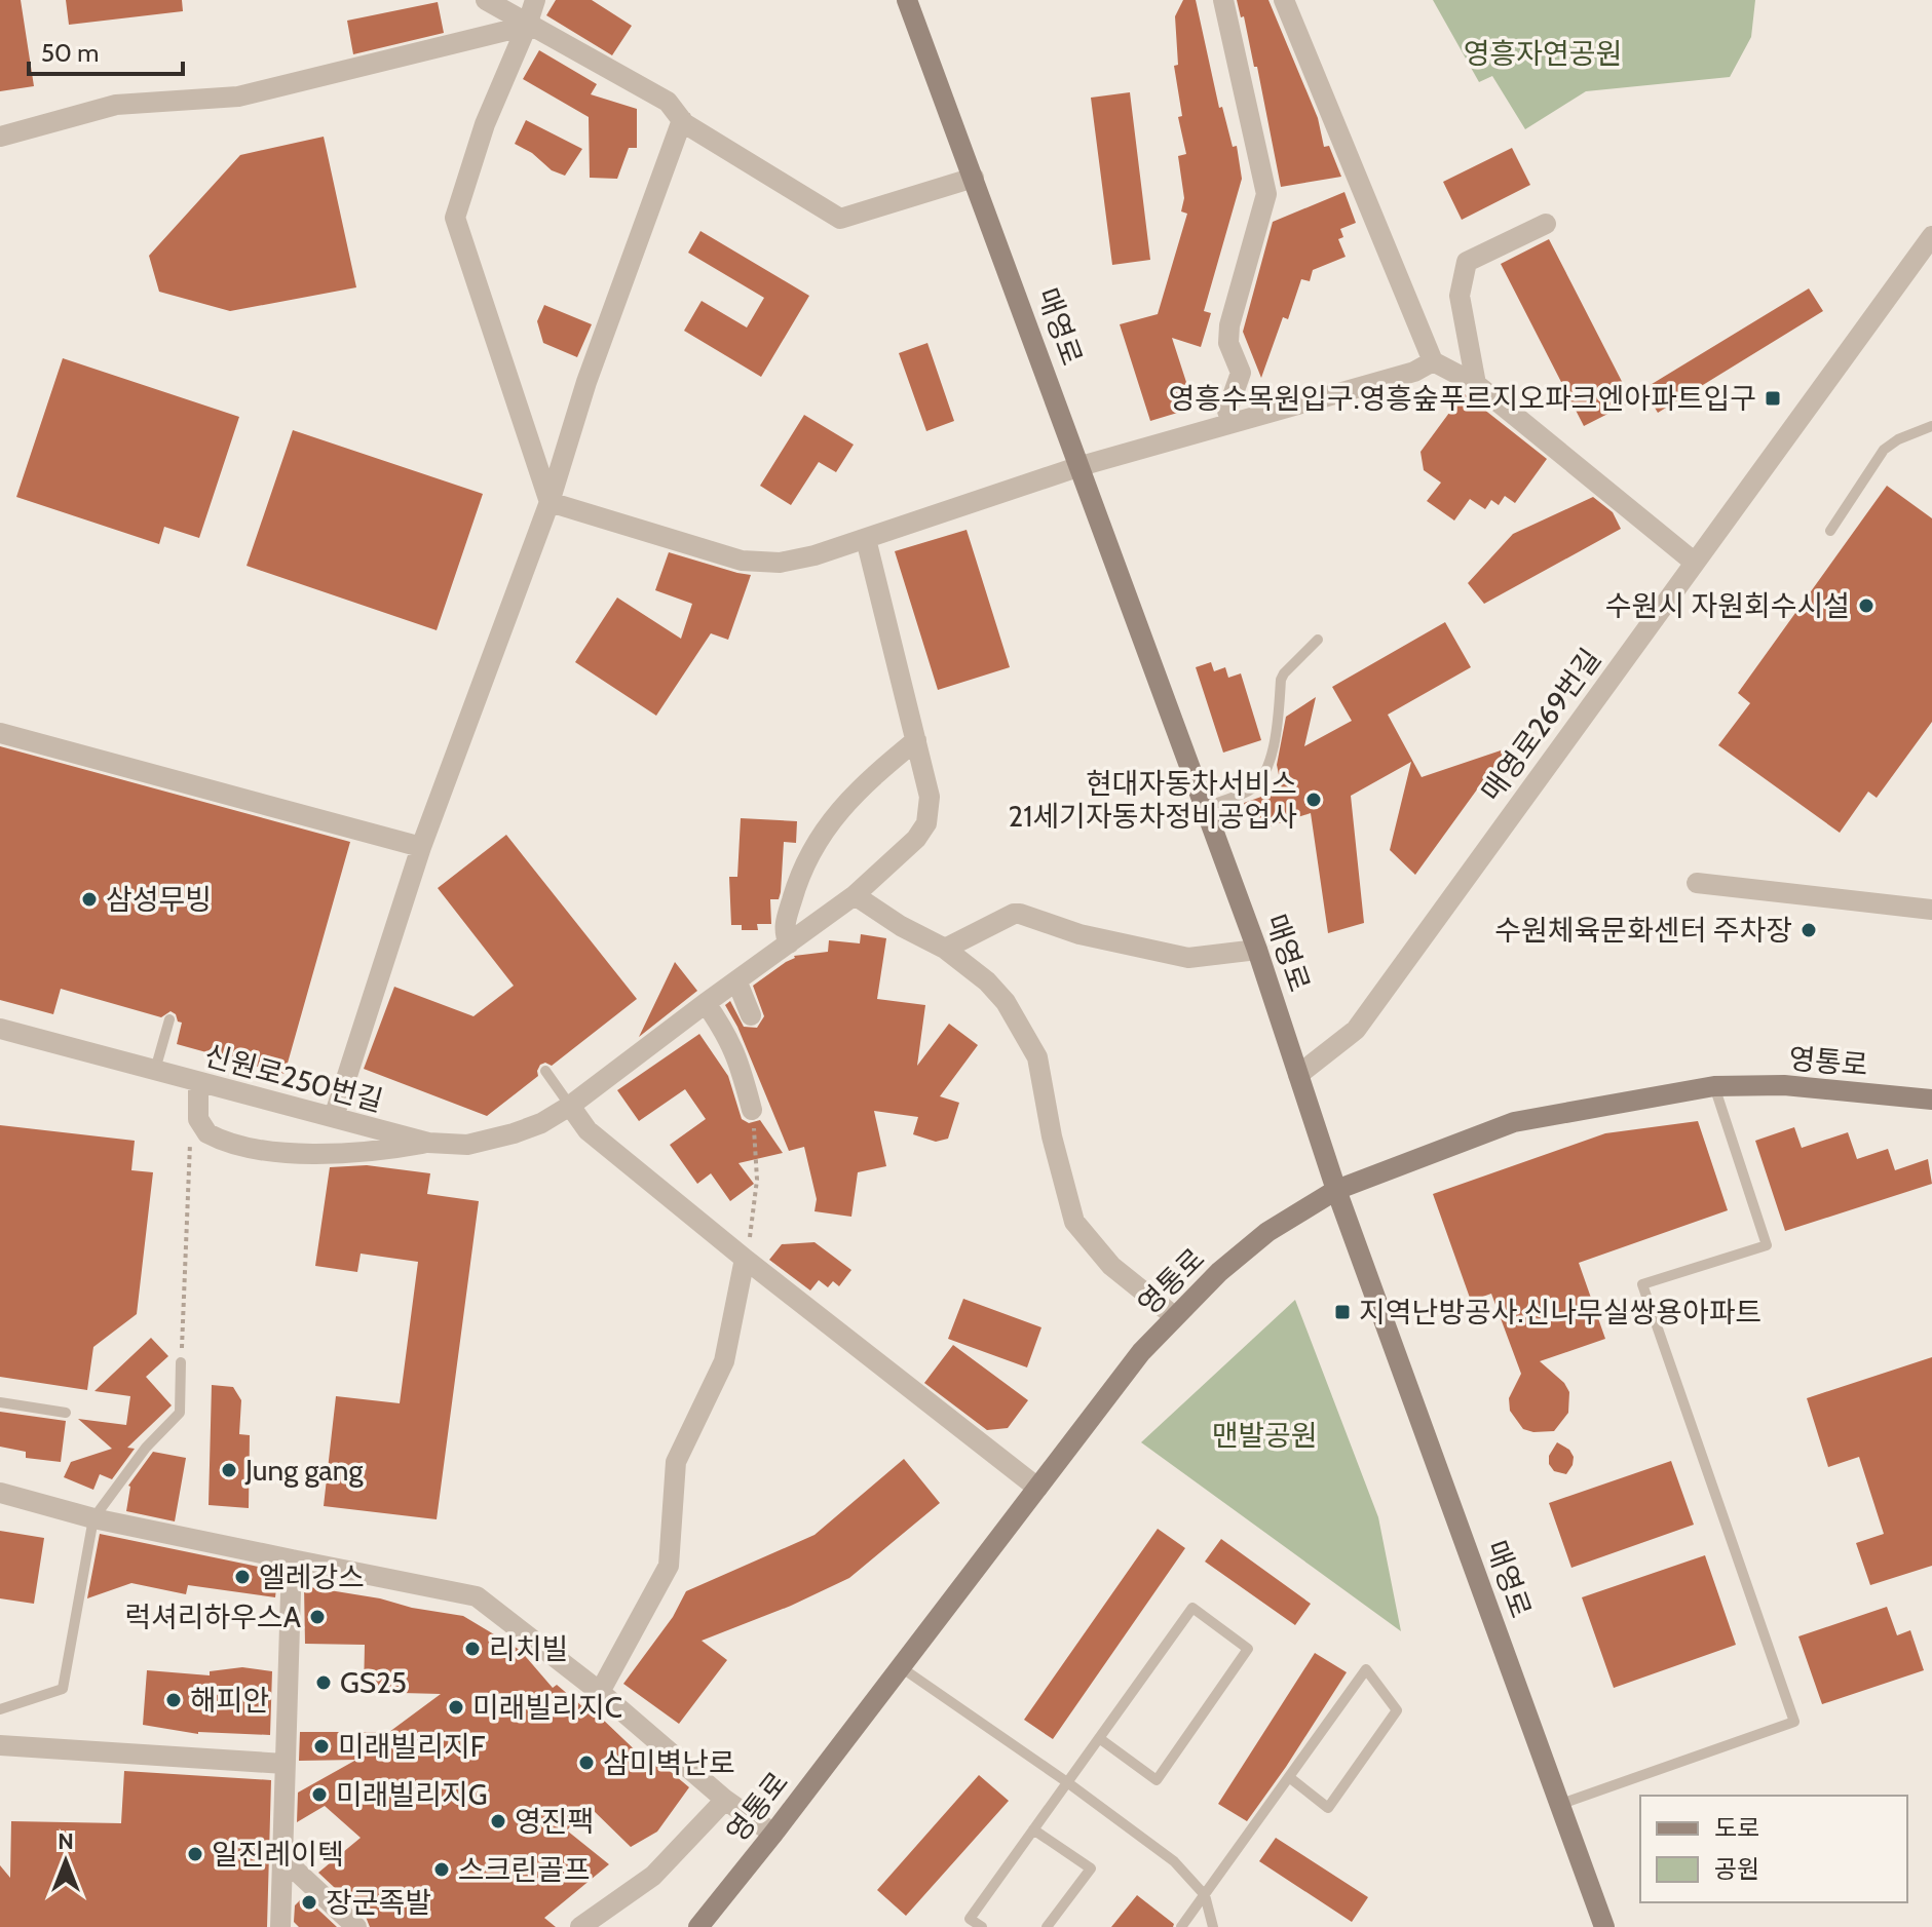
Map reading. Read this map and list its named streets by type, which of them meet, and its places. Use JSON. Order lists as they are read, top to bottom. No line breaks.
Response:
{"streets":{"street":["매영로","매영로269번길","영통로","신원로250번길"]},"crossings":[["매영로","매영로269번길"],["매영로","영통로"]],"parks":["영흥자연공원","맨발공원"],"places":{"transit":["영흥수목원입구.영흥숲푸르지오파크엔아파트입구","지역난방공사.신나무실쌍용아파트"],"other":["수원시 자원회수시설","현대자동차서비스 21세기자동차정비공업사","삼성무빙","수원체육문화센터 주차장","Jung gang","엘레강스","럭셔리하우스A","리치빌","GS25","해피안","미래빌리지C","미래빌리지F","삼미벽난로","미래빌리지G","영진팩","일진레이텍","스크린골프","장군족발"]},"legend":["도로","공원"],"scale_bar":"50 m","north":"top"}
